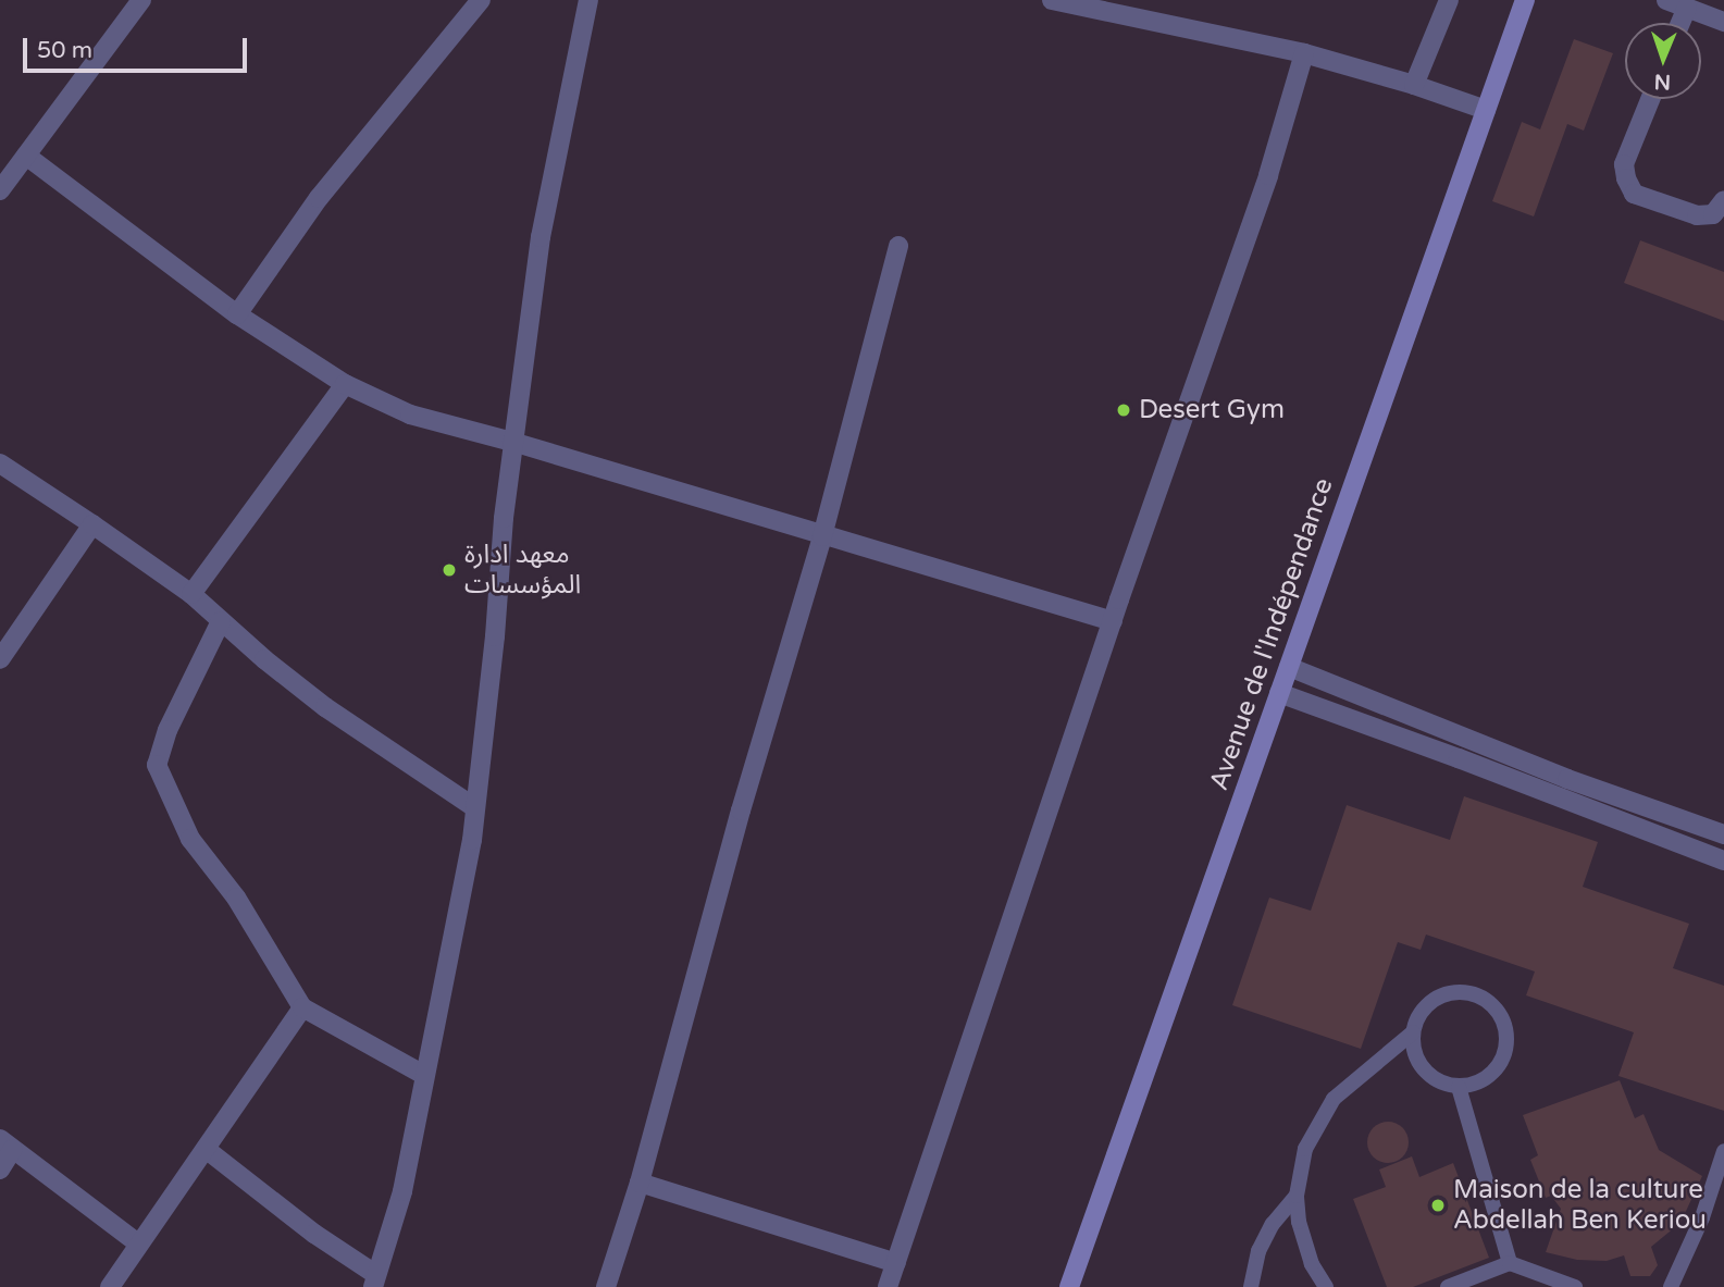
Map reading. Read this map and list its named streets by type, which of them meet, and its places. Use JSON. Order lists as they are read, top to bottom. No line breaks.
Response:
{"streets":{"main road":["Avenue de l'Indépendance"]},"places":["Desert Gym","معهد ادارة المؤسسات","Maison de la culture Abdellah Ben Keriou"],"scale_bar":"50 m","north":"bottom"}
